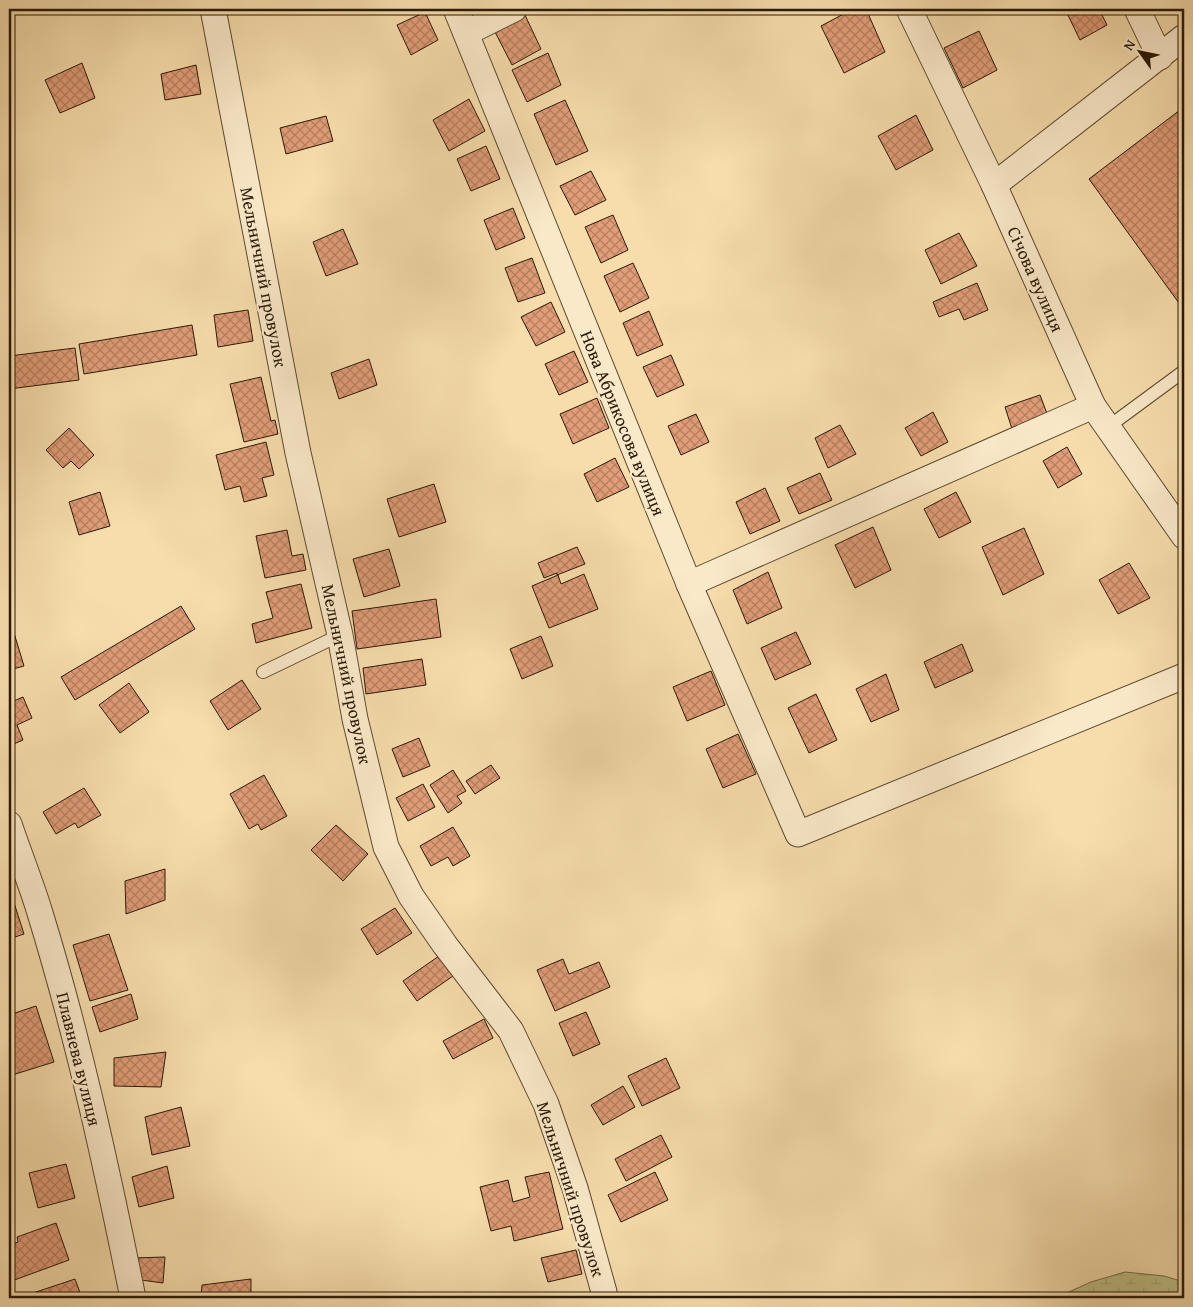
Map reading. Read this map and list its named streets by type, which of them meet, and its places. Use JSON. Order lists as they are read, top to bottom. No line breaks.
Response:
{"streets":{"street":["Мельничний провулок","Січова вулиця","Нова Абрикосова вулиця","Плавнева вулиця"]},"north":"top left"}
